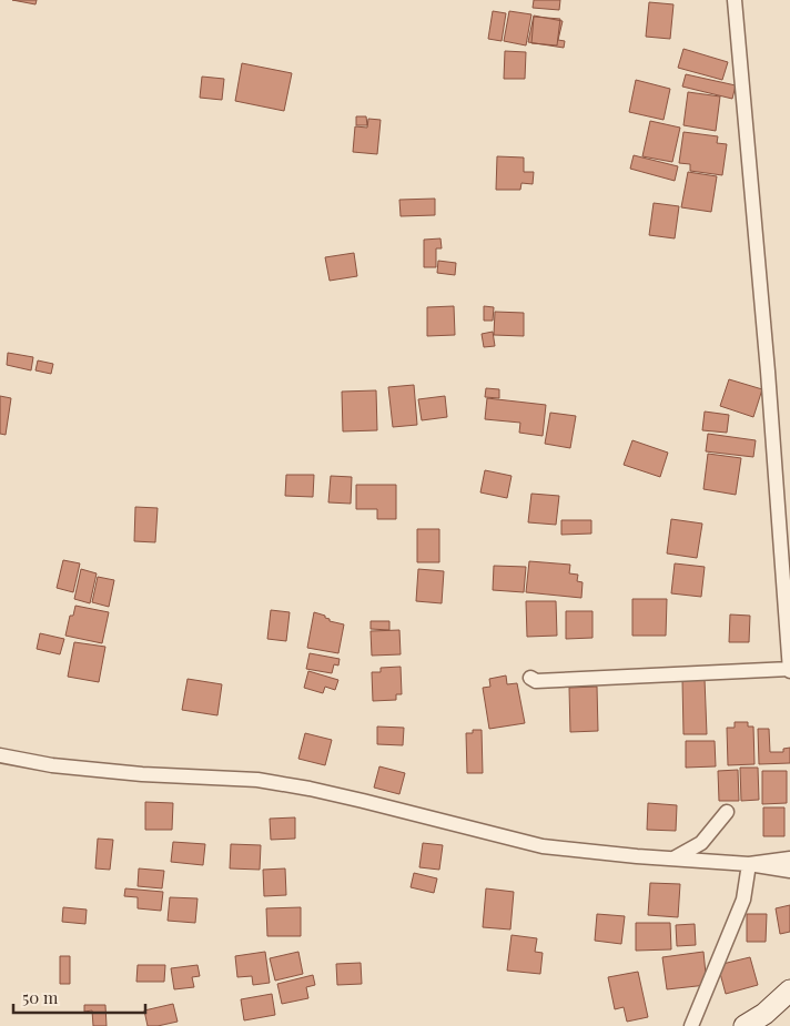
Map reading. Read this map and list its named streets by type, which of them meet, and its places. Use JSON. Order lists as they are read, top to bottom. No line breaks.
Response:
{"scale_bar":"50 m"}
